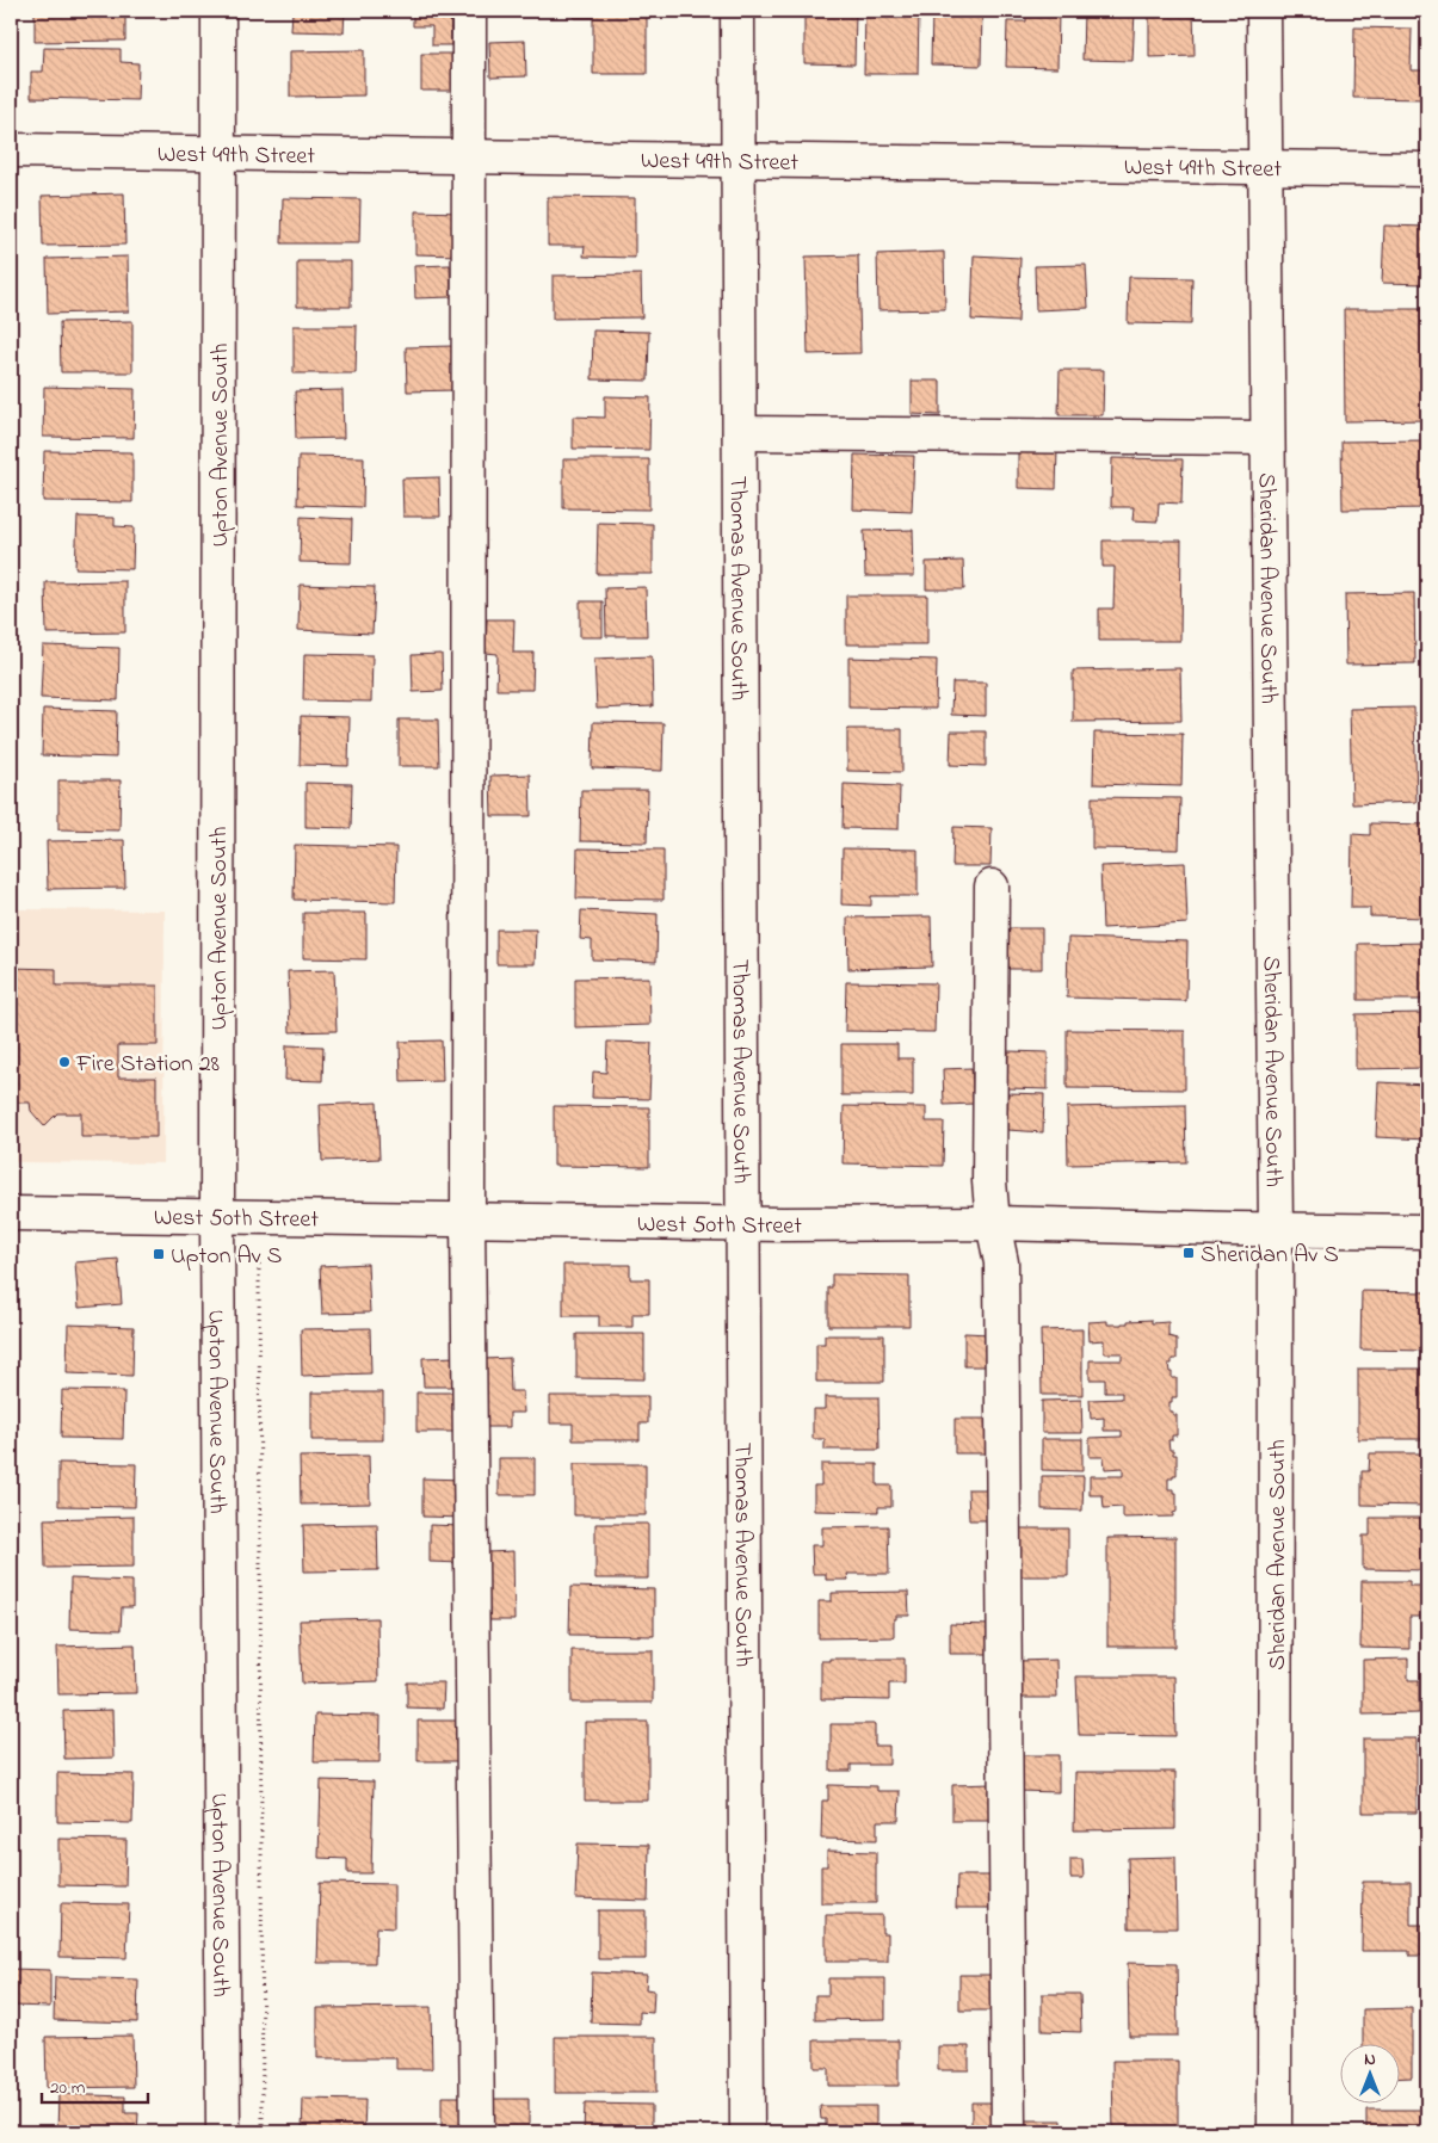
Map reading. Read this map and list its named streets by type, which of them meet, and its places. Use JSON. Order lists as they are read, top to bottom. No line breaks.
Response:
{"streets":{"street":["West 49th Street","Upton Avenue South","Thomas Avenue South","Sheridan Avenue South","West 50th Street"]},"crossings":[["West 49th Street","Upton Avenue South"],["West 49th Street","Thomas Avenue South"],["West 49th Street","Sheridan Avenue South"],["Upton Avenue South","West 50th Street"],["Thomas Avenue South","West 50th Street"],["Sheridan Avenue South","West 50th Street"]],"places":{"other":["Fire Station 28"],"transit":["Sheridan Av S","Upton Av S"]},"scale_bar":"20 m","north":"top"}
